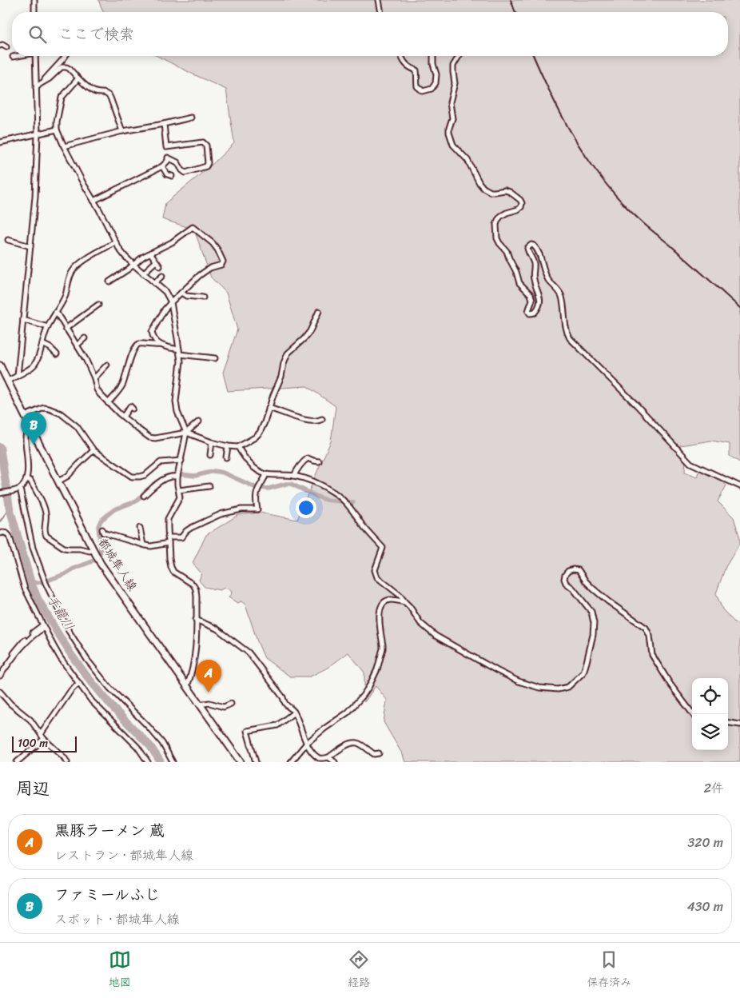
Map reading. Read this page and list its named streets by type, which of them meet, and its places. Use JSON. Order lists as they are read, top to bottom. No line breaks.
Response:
{"streets":{"main road":["都城隼人線"]},"water":["手籠川"],"scale_bar":"100 m","page":{"search":"ここで検索","pins":["B","A"],"scale":"100 m","heading":["周辺","2件"],"list":[{"mark":"A","name":"黒豚ラーメン 蔵","note":"レストラン · 都城隼人線","value":"320 m"},{"mark":"B","name":"ファミールふじ","note":"スポット · 都城隼人線","value":"430 m"}],"nav":["地図","経路","保存済み"]}}
